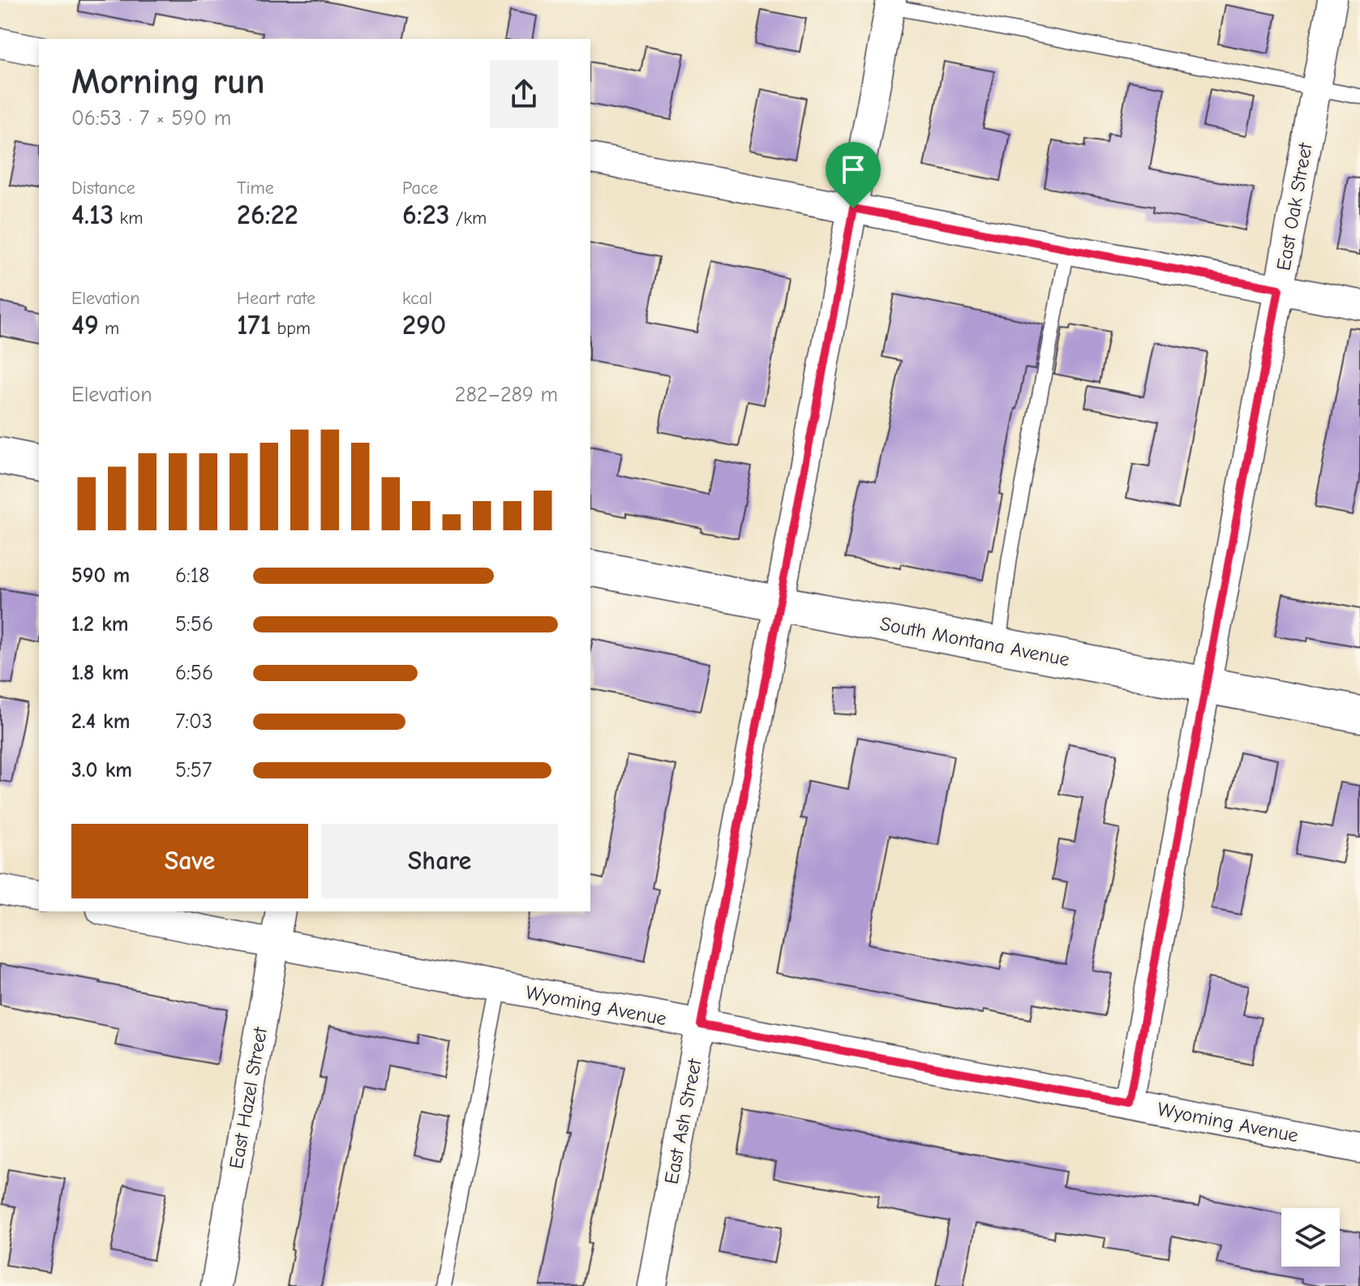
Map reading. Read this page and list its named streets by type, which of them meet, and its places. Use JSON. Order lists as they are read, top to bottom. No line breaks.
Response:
{"streets":{"street":["East Oak Street","South Montana Avenue","Wyoming Avenue","East Hazel Street","East Ash Street"]},"crossings":[["East Oak Street","South Montana Avenue"],["East Oak Street","Wyoming Avenue"],["South Montana Avenue","East Ash Street"],["Wyoming Avenue","East Hazel Street"],["Wyoming Avenue","East Ash Street"]],"page":{"heading":["Morning run","06:53 · 7 × 590 m"],"stats":[["Distance","4.13 km"],["Time","26:22"],["Pace","6:23 /km"],["Elevation","49 m"],["Heart rate","171 bpm"],["kcal","290"]],"chart":["Elevation","282–289 m"],"list":[{"name":"590 m","note":"6:18"},{"name":"1.2 km","note":"5:56"},{"name":"1.8 km","note":"6:56"},{"name":"2.4 km","note":"7:03"},{"name":"3.0 km","note":"5:57"}],"buttons":["Save","Share"]}}
